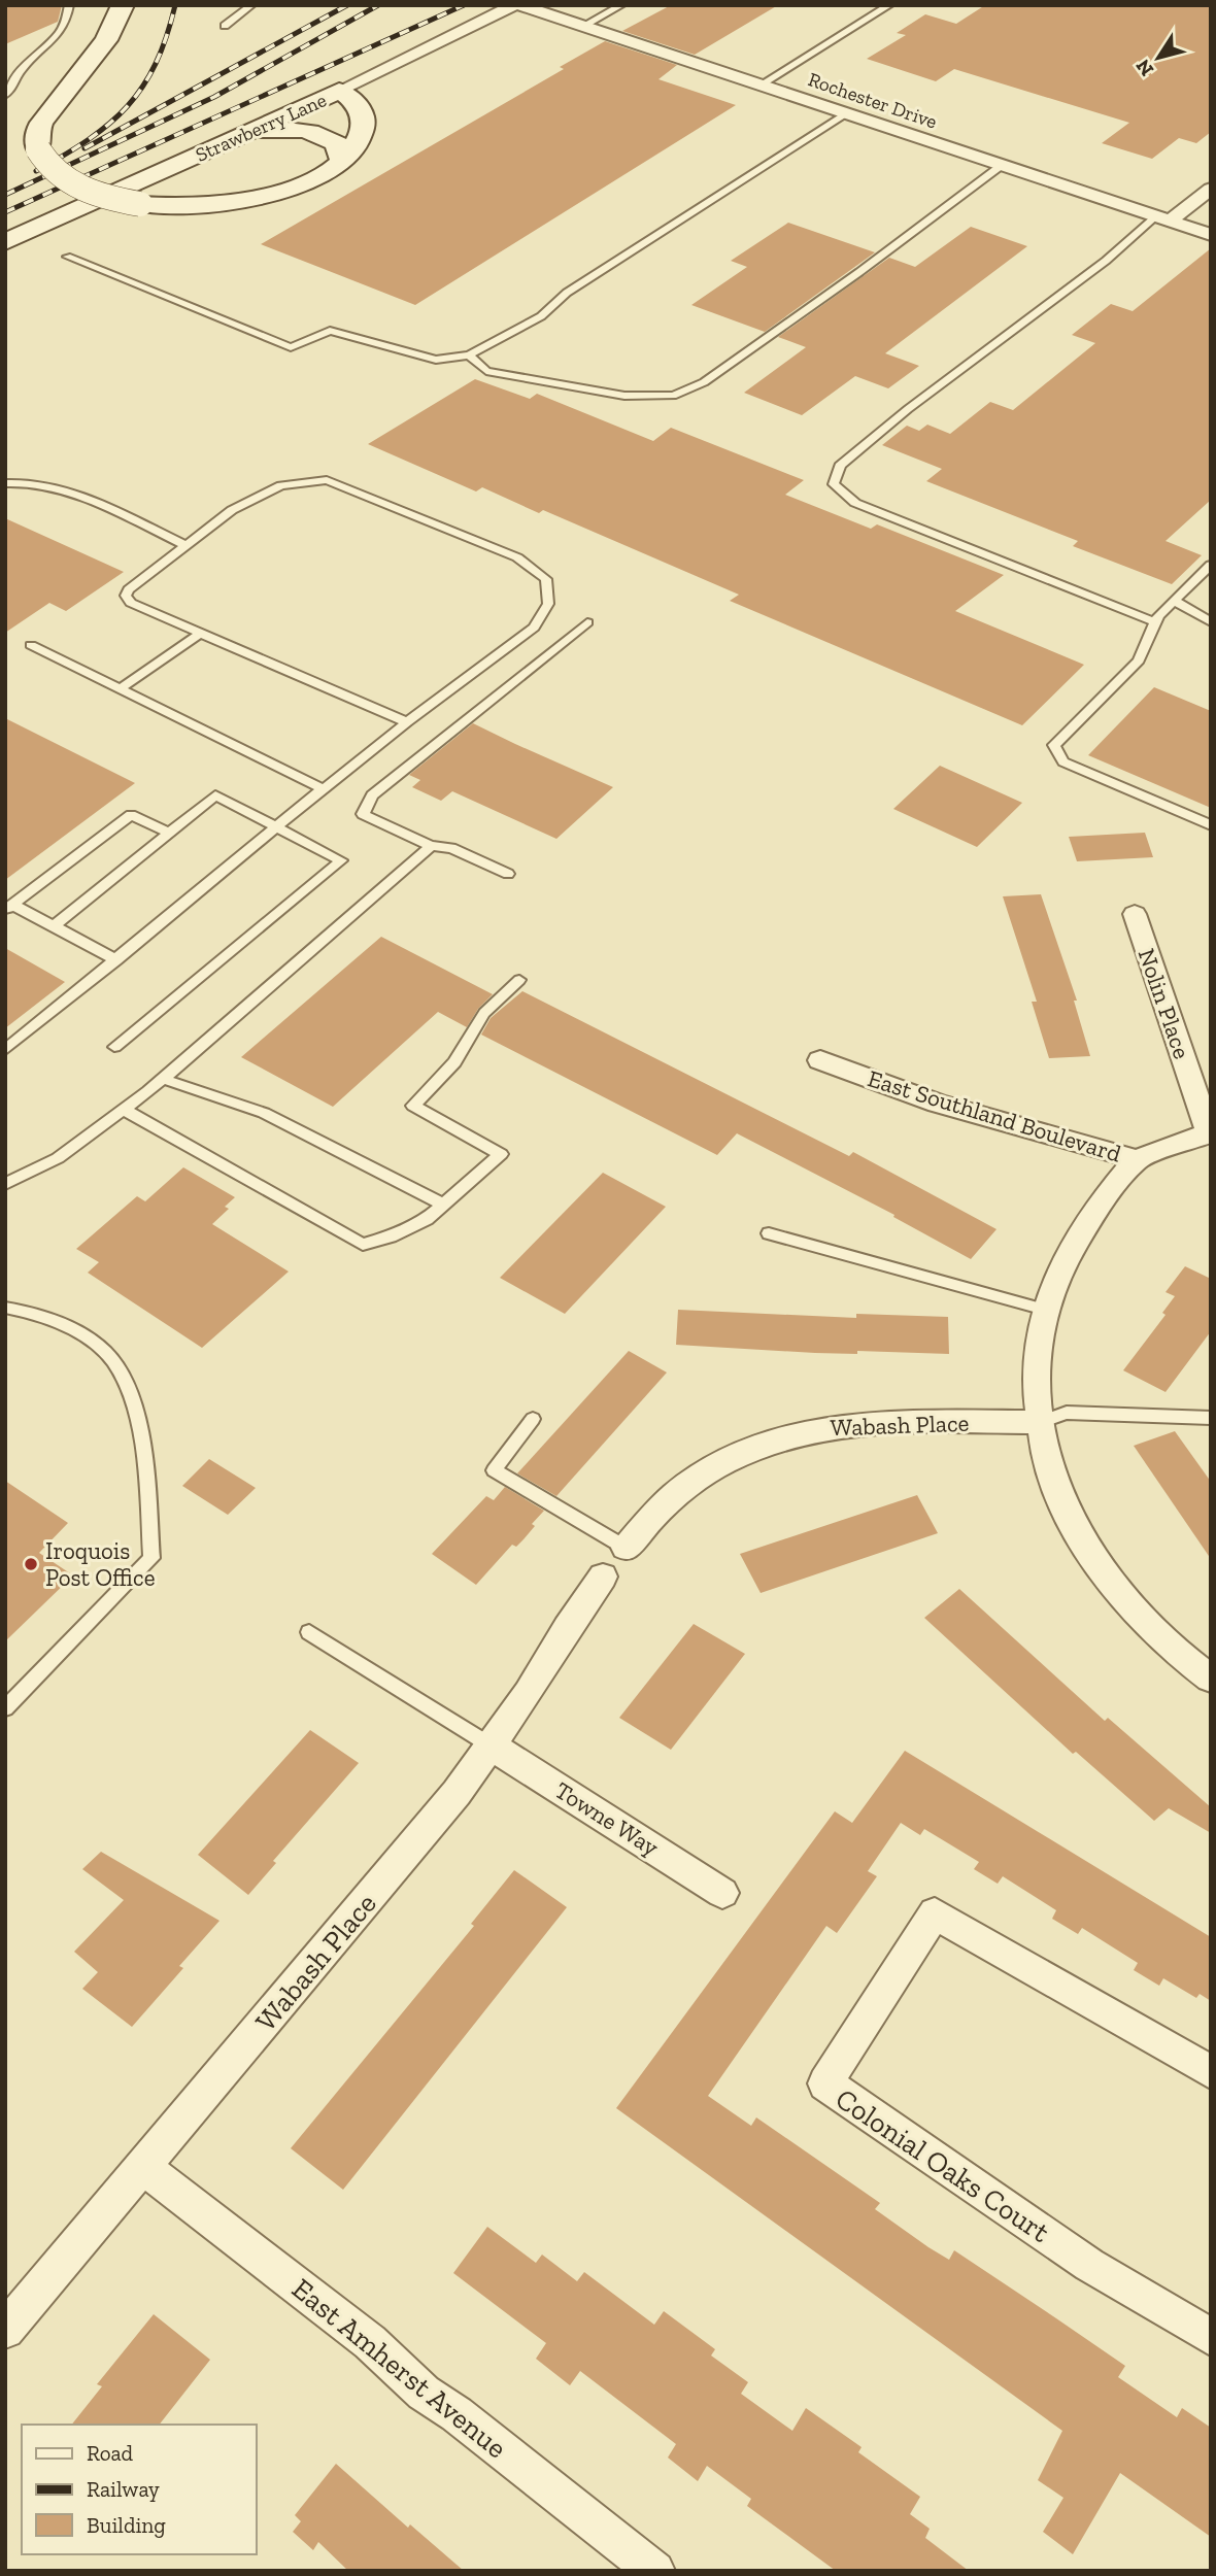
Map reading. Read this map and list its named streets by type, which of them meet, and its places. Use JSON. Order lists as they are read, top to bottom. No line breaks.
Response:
{"streets":{"street":["Rochester Drive","Strawberry Lane","Nolin Place","East Southland Boulevard","Wabash Place","Towne Way","Colonial Oaks Court","East Amherst Avenue"]},"crossings":[["Nolin Place","East Southland Boulevard"],["Wabash Place","Towne Way"],["Wabash Place","East Amherst Avenue"]],"places":["Iroquois Post Office"],"legend":["Road","Railway","Building"],"north":"bottom left"}
